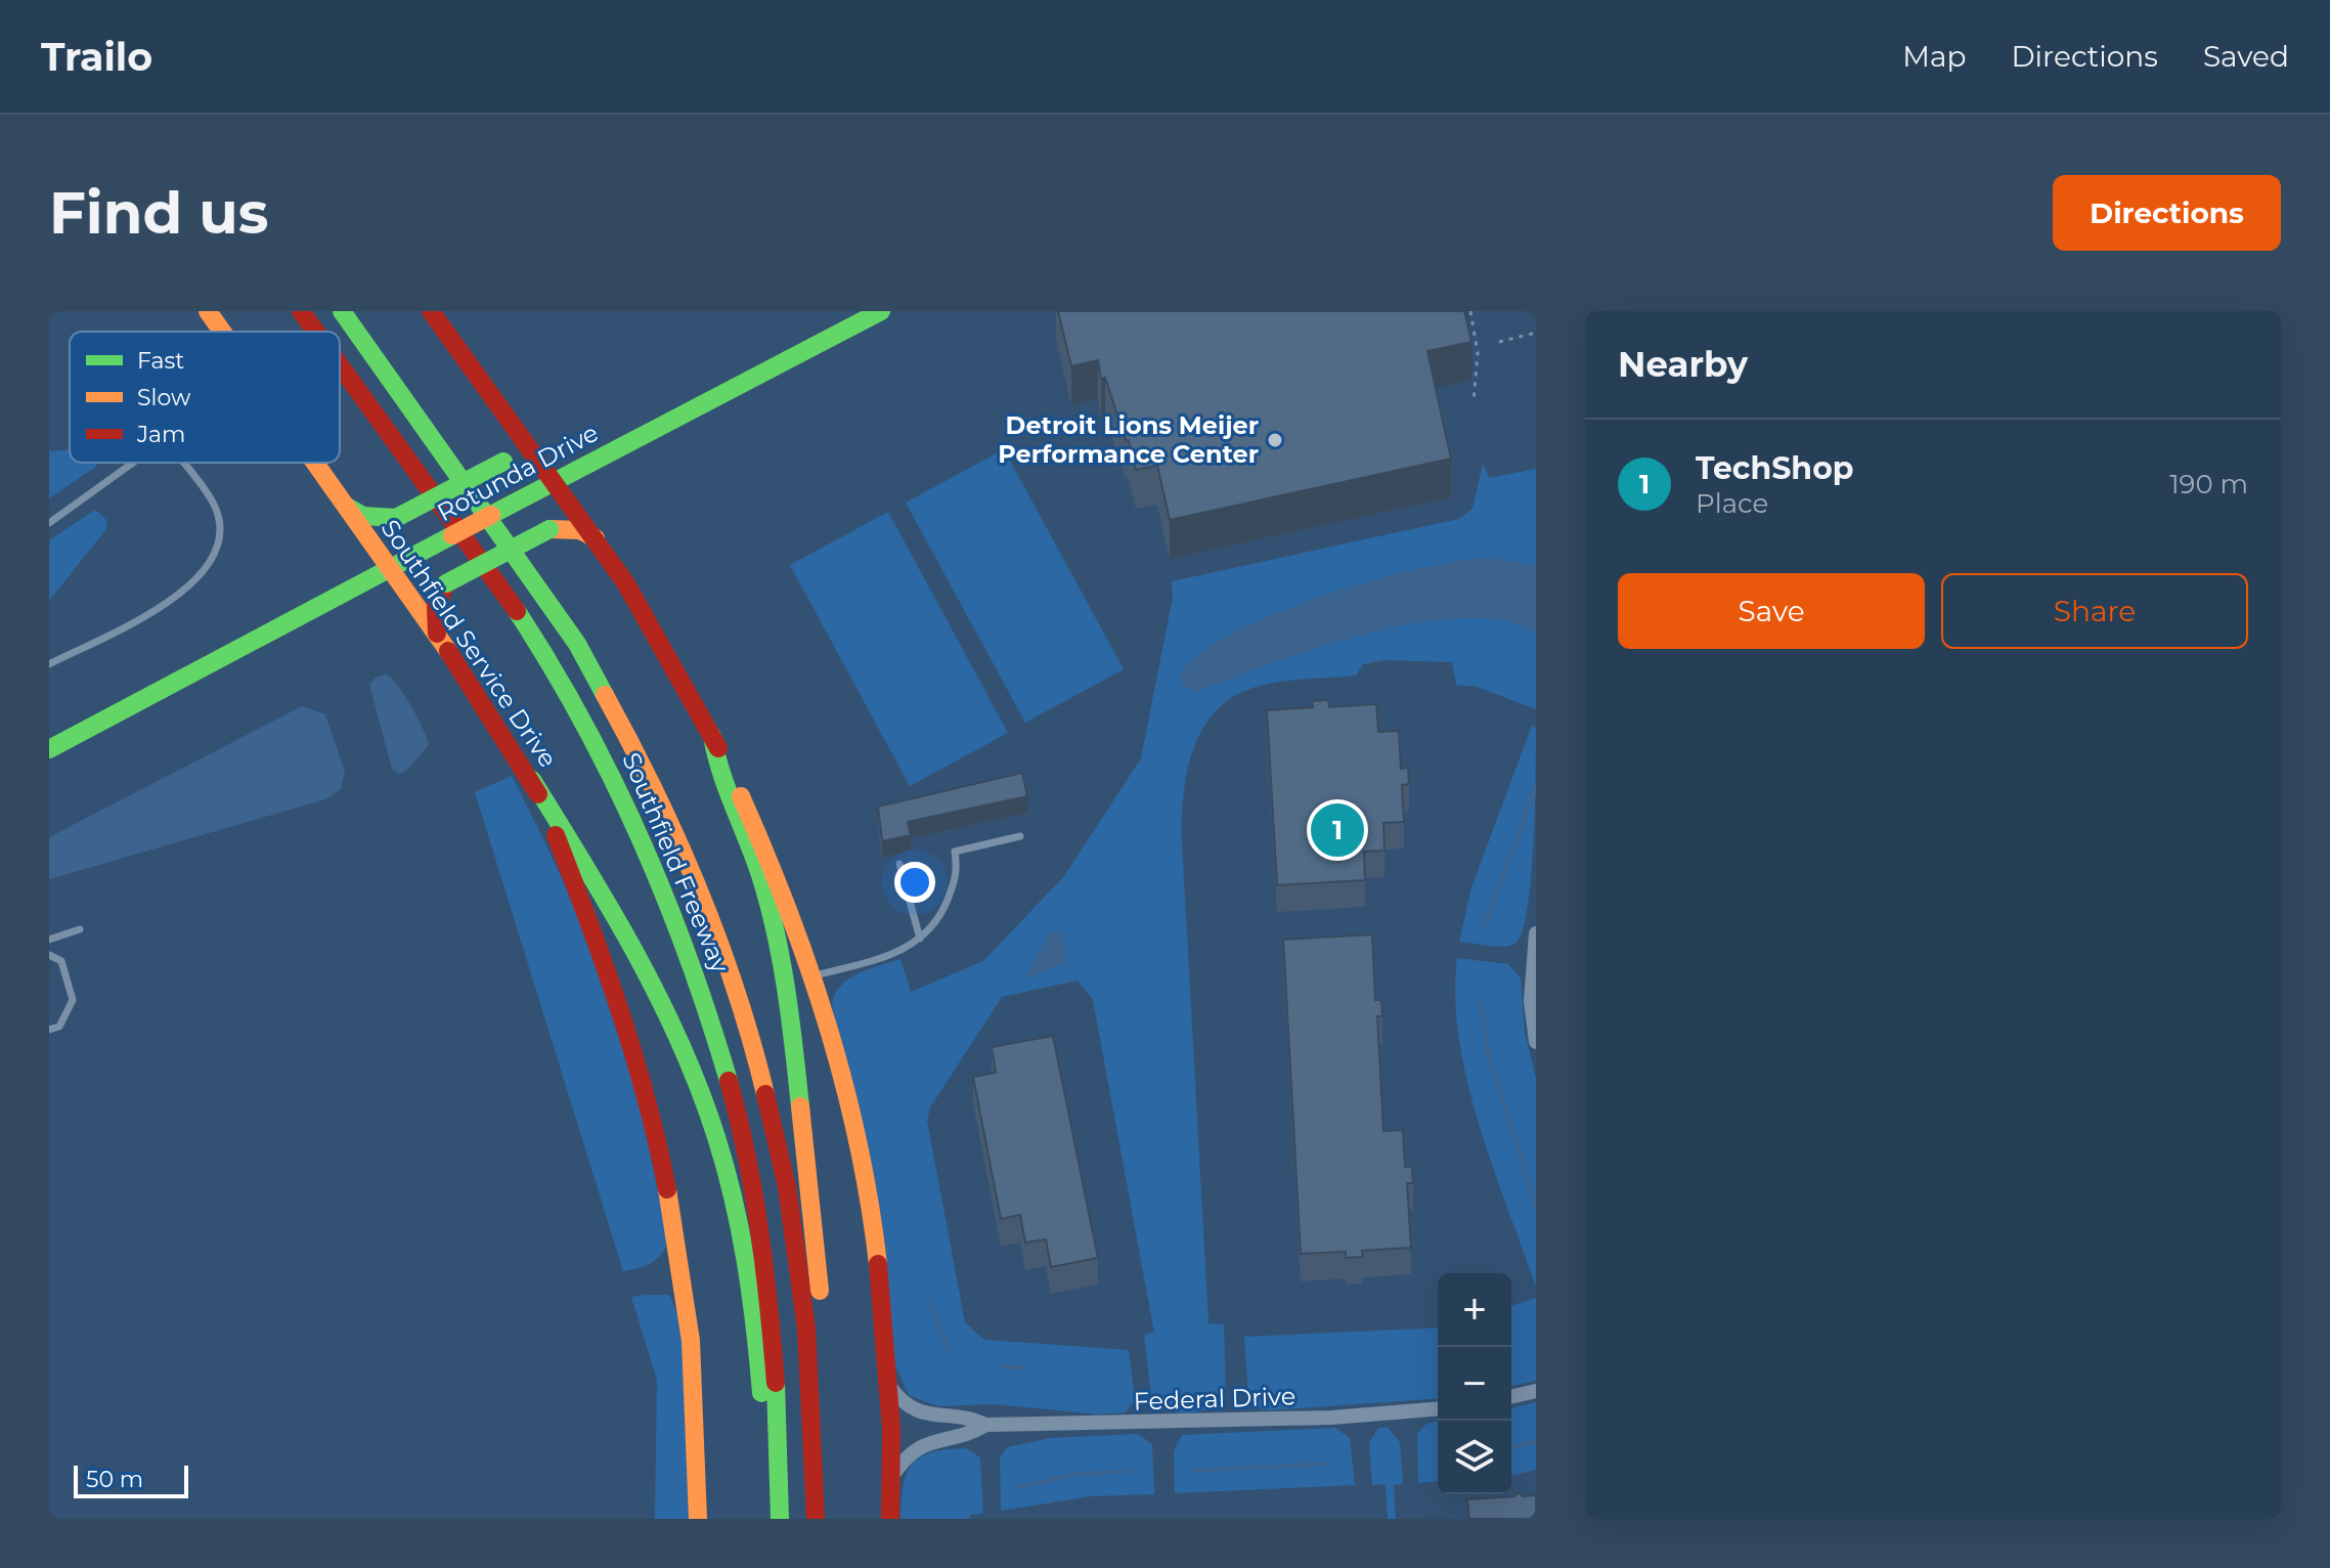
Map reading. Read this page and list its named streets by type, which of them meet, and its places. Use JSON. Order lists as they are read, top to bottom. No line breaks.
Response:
{"streets":{"main road":["Rotunda Drive","Southfield Service Drive","Southfield Freeway"],"street":["Federal Drive"]},"crossings":[["Rotunda Drive","Southfield Service Drive"]],"places":["Detroit Lions Meijer Performance Center"],"legend":["Fast","Slow","Jam"],"scale_bar":"50 m","page":{"header":"Trailo","nav":["Map","Directions","Saved"],"buttons":["Directions",["Save","Share"]],"title":"Find us","heading":"Nearby","list":[{"mark":"1","name":"TechShop","note":"Place","value":"190 m"}],"pins":"1","map_buttons":["+","−"],"scale":"50 m"}}
